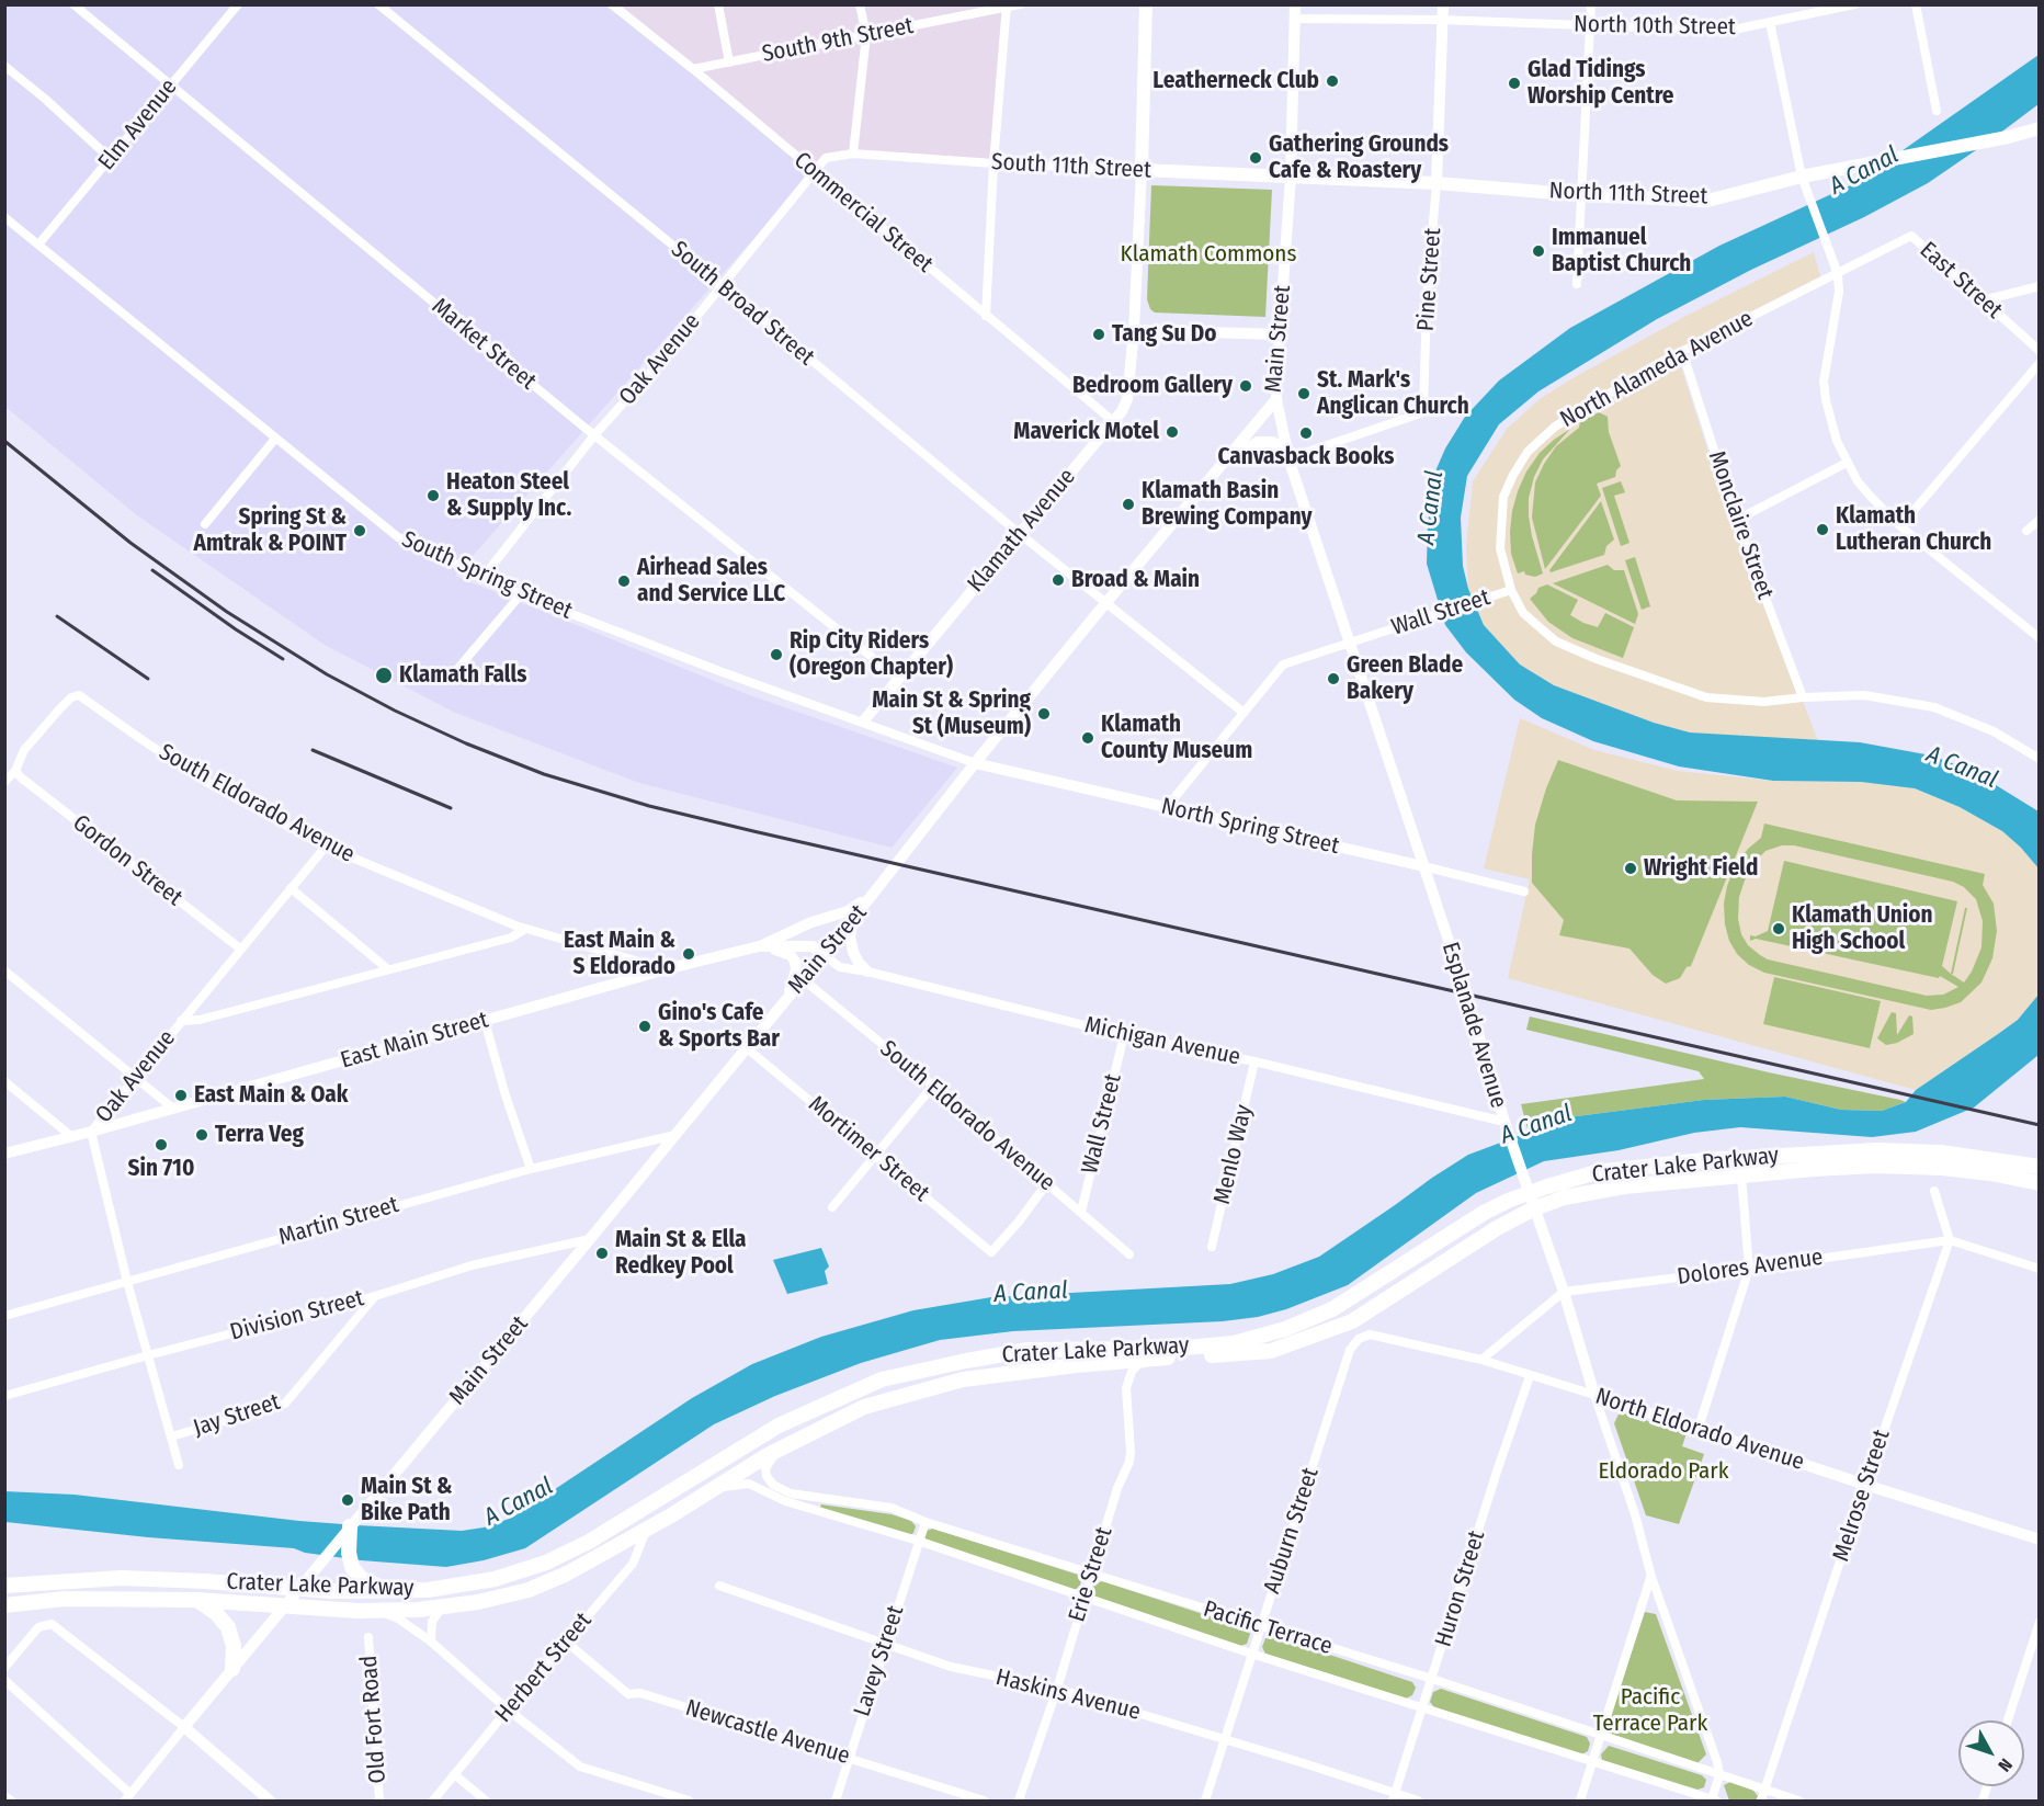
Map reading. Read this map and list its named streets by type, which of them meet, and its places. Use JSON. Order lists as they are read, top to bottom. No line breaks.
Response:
{"streets":{"main road":["South 11th Street","North 11th Street","Klamath Avenue","Crater Lake Parkway"],"street":["North 10th Street","South 9th Street","Elm Avenue","Commercial Street","Pine Street","East Street","South Broad Street","Main Street","Market Street","Oak Avenue","North Alameda Avenue","Monclaire Street","South Spring Street","Wall Street","South Eldorado Avenue","North Spring Street","Gordon Street","Esplanade Avenue","East Main Street","Michigan Avenue","Mortimer Street","Menlo Way","Martin Street","Dolores Avenue","Division Street","Jay Street","North Eldorado Avenue","Melrose Street","Auburn Street","Erie Street","Huron Street","Pacific Terrace","Lavey Street","Herbert Street","Haskins Avenue","Old Fort Road","Newcastle Avenue"]},"crossings":[["North 10th Street","Pine Street"],["North 10th Street","Main Street"],["South 9th Street","Commercial Street"],["Elm Avenue","Market Street"],["Elm Avenue","South Spring Street"],["South 11th Street","North 11th Street"],["South 11th Street","Main Street"],["South 11th Street","Oak Avenue"],["South 11th Street","Klamath Avenue"],["North 11th Street","Pine Street"],["North 11th Street","Main Street"],["Commercial Street","Oak Avenue"],["Commercial Street","Klamath Avenue"],["Pine Street","Esplanade Avenue"],["East Street","North Alameda Avenue"],["South Broad Street","Main Street"],["South Broad Street","Oak Avenue"],["South Broad Street","Klamath Avenue"],["South Broad Street","Wall Street"],["Main Street","South Spring Street"],["Main Street","South Eldorado Avenue"],["Main Street","North Spring Street"],["Main Street","Esplanade Avenue"],["Main Street","East Main Street"],["Main Street","Michigan Avenue"],["Main Street","Mortimer Street"],["Main Street","Crater Lake Parkway"],["Main Street","Martin Street"],["Main Street","Division Street"],["Market Street","Oak Avenue"],["Market Street","Klamath Avenue"],["Oak Avenue","South Spring Street"],["Oak Avenue","South Eldorado Avenue"],["Oak Avenue","Gordon Street"],["Oak Avenue","East Main Street"],["Oak Avenue","Martin Street"],["Oak Avenue","Division Street"],["Oak Avenue","Jay Street"],["North Alameda Avenue","Monclaire Street"],["North Alameda Avenue","Wall Street"],["Klamath Avenue","South Spring Street"],["South Spring Street","North Spring Street"],["Wall Street","South Eldorado Avenue"],["Wall Street","North Spring Street"],["Wall Street","Esplanade Avenue"],["Wall Street","Michigan Avenue"],["Wall Street","Mortimer Street"],["South Eldorado Avenue","Gordon Street"],["South Eldorado Avenue","East Main Street"],["North Spring Street","Esplanade Avenue"],["Esplanade Avenue","Michigan Avenue"],["Esplanade Avenue","Crater Lake Parkway"],["Esplanade Avenue","Dolores Avenue"],["Esplanade Avenue","North Eldorado Avenue"],["Esplanade Avenue","Pacific Terrace"],["East Main Street","Michigan Avenue"],["Michigan Avenue","Menlo Way"],["Crater Lake Parkway","Erie Street"],["Crater Lake Parkway","Pacific Terrace"],["Crater Lake Parkway","Herbert Street"],["Dolores Avenue","Melrose Street"],["Division Street","Jay Street"],["North Eldorado Avenue","Melrose Street"],["North Eldorado Avenue","Auburn Street"],["North Eldorado Avenue","Huron Street"],["Melrose Street","Pacific Terrace"],["Auburn Street","Pacific Terrace"],["Auburn Street","Haskins Avenue"],["Erie Street","Pacific Terrace"],["Erie Street","Haskins Avenue"],["Huron Street","Pacific Terrace"],["Huron Street","Haskins Avenue"],["Pacific Terrace","Lavey Street"],["Lavey Street","Haskins Avenue"],["Lavey Street","Newcastle Avenue"],["Herbert Street","Newcastle Avenue"]],"water":["A Canal"],"parks":["Klamath Commons","Eldorado Park","Pacific Terrace Park"],"places":["Leatherneck Club","Glad Tidings Worship Centre","Gathering Grounds Cafe & Roastery","Immanuel Baptist Church","Tang Su Do","Bedroom Gallery","St. Mark's Anglican Church","Maverick Motel","Canvasback Books","Heaton Steel & Supply Inc.","Klamath Basin Brewing Company","Klamath Lutheran Church","Spring St & Amtrak & POINT","Broad & Main","Airhead Sales and Service LLC","Rip City Riders (Oregon Chapter)","Klamath Falls","Green Blade Bakery","Main St & Spring St (Museum)","Klamath County Museum","Wright Field","Klamath Union High School","East Main & S Eldorado","Gino's Cafe & Sports Bar","East Main & Oak","Terra Veg","Sin 710","Main St & Ella Redkey Pool","Main St & Bike Path"],"north":"bottom right"}
